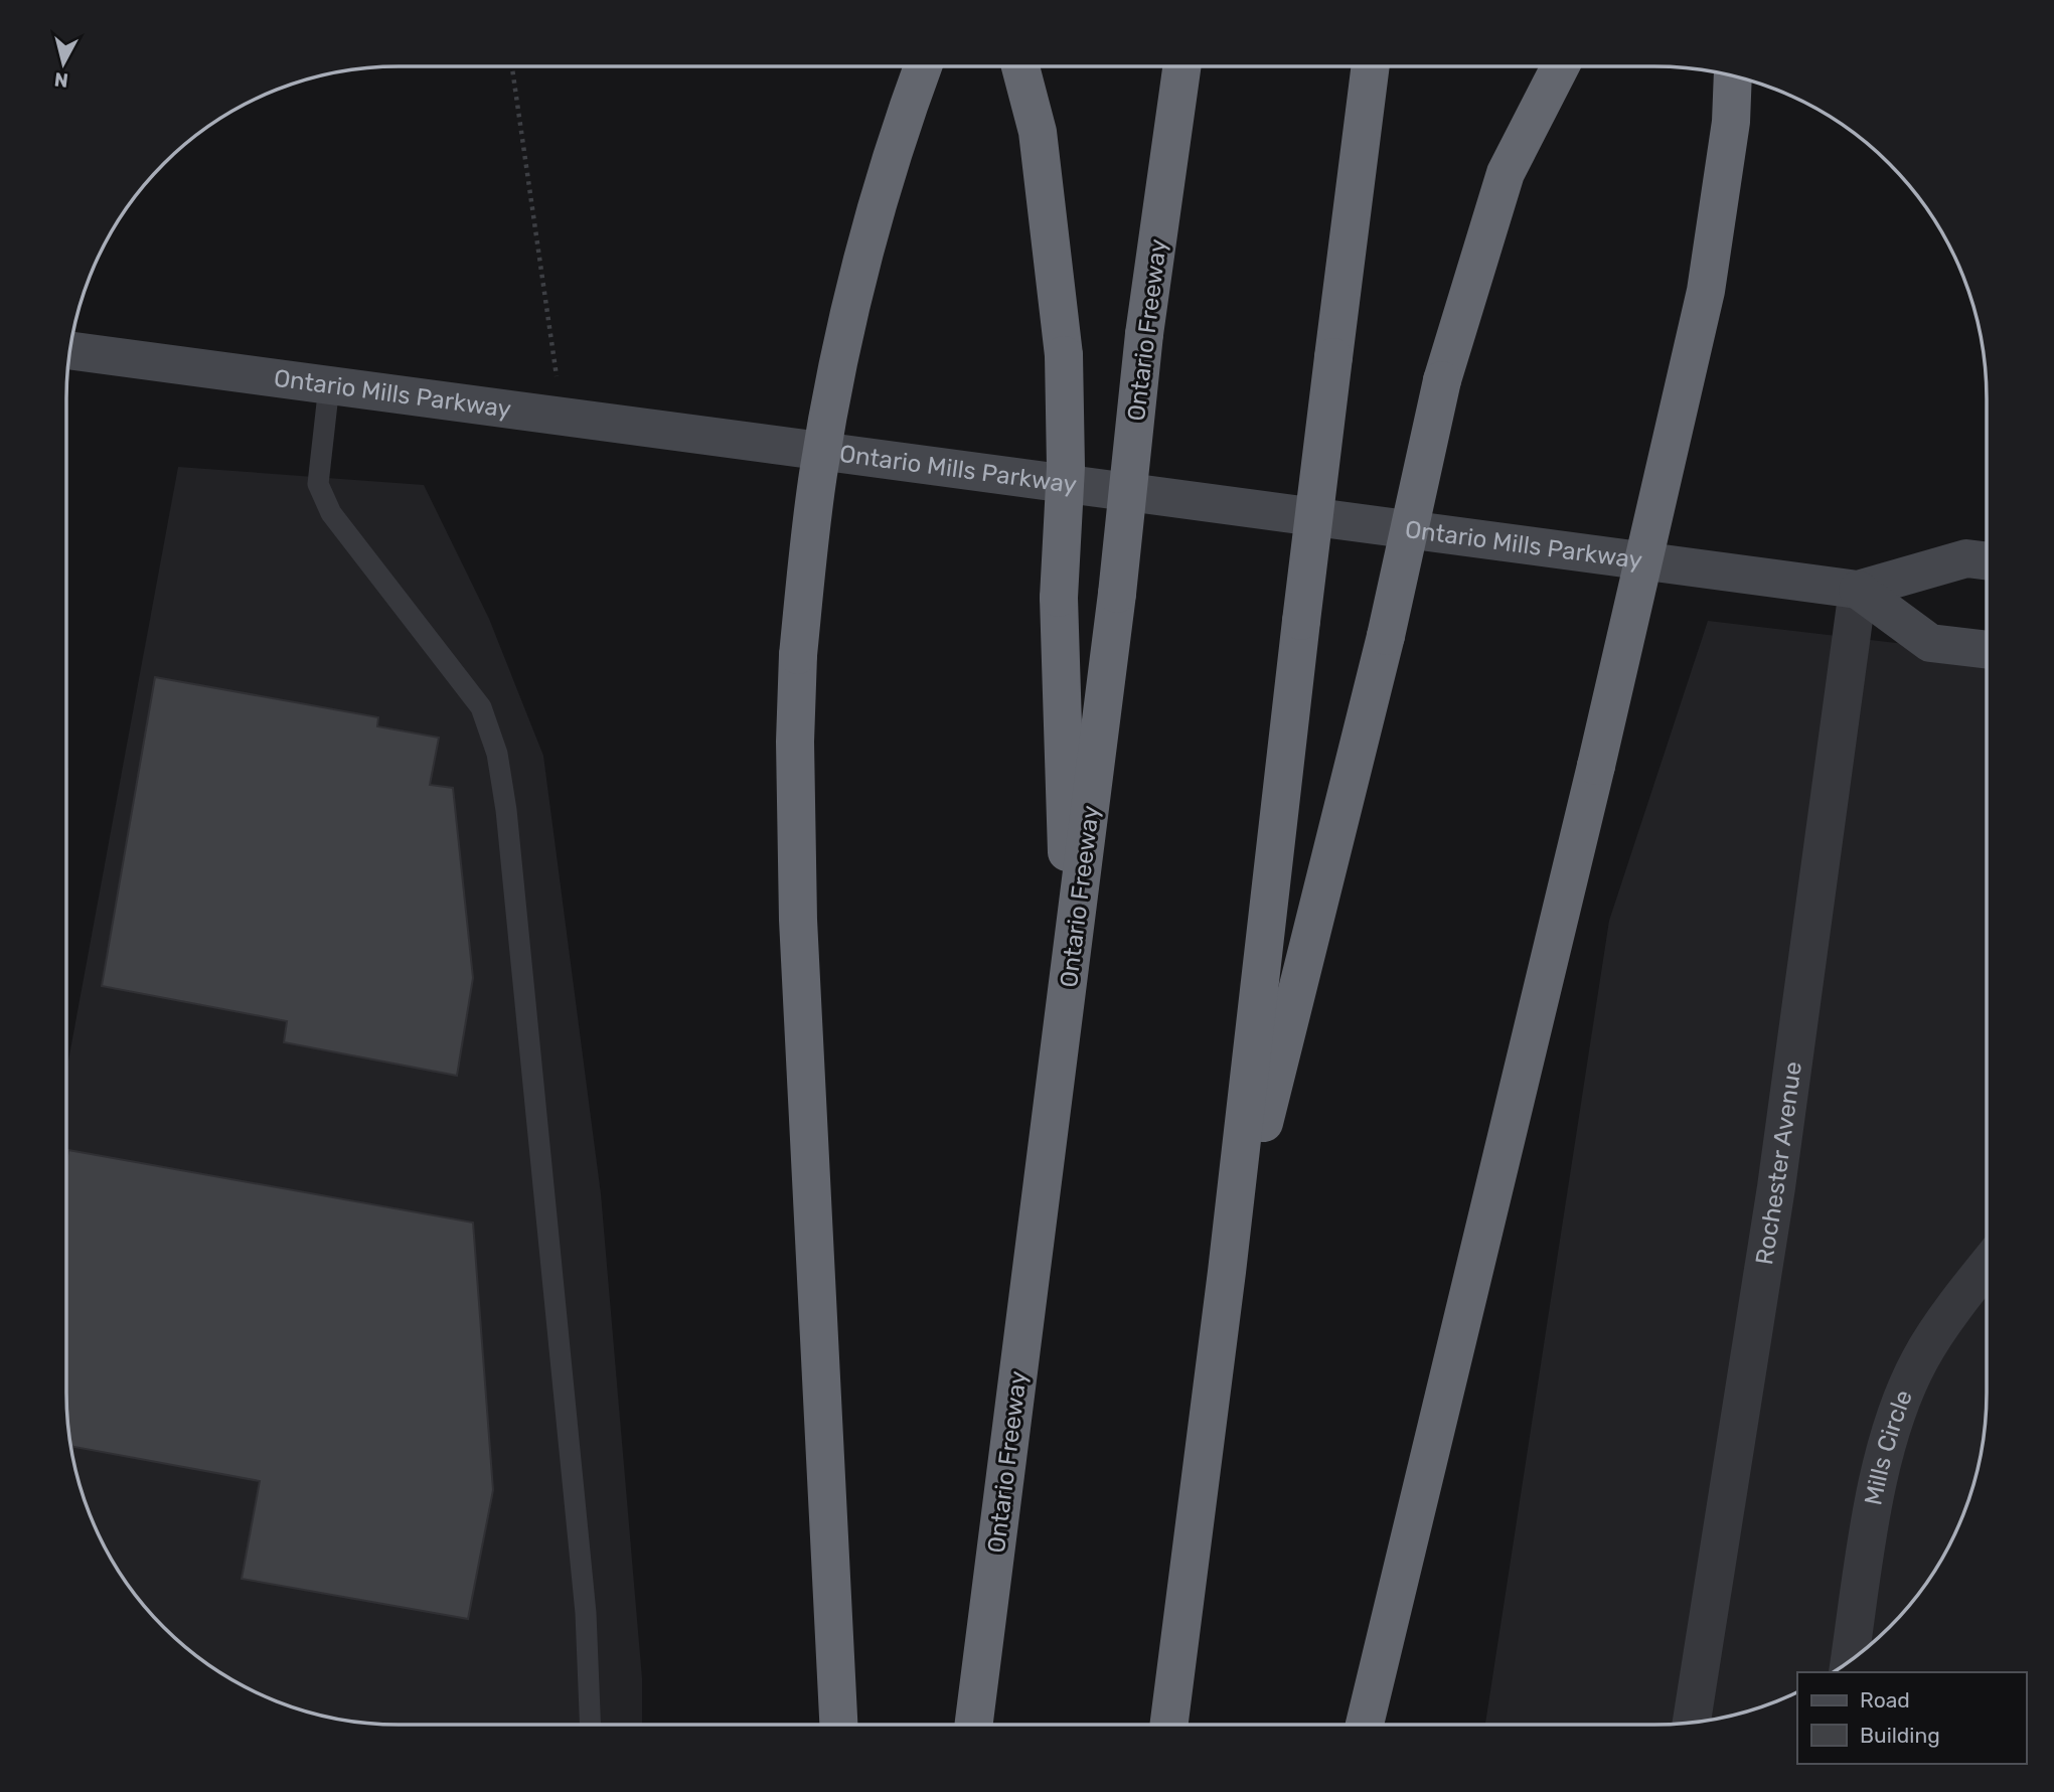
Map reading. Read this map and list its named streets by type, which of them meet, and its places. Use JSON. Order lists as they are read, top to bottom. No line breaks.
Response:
{"streets":{"highway":["Ontario Freeway"],"main road":["Ontario Mills Parkway"],"street":["Rochester Avenue","Mills Circle"]},"crossings":[["Ontario Mills Parkway","Rochester Avenue"]],"legend":["Road","Building"],"north":"bottom"}
